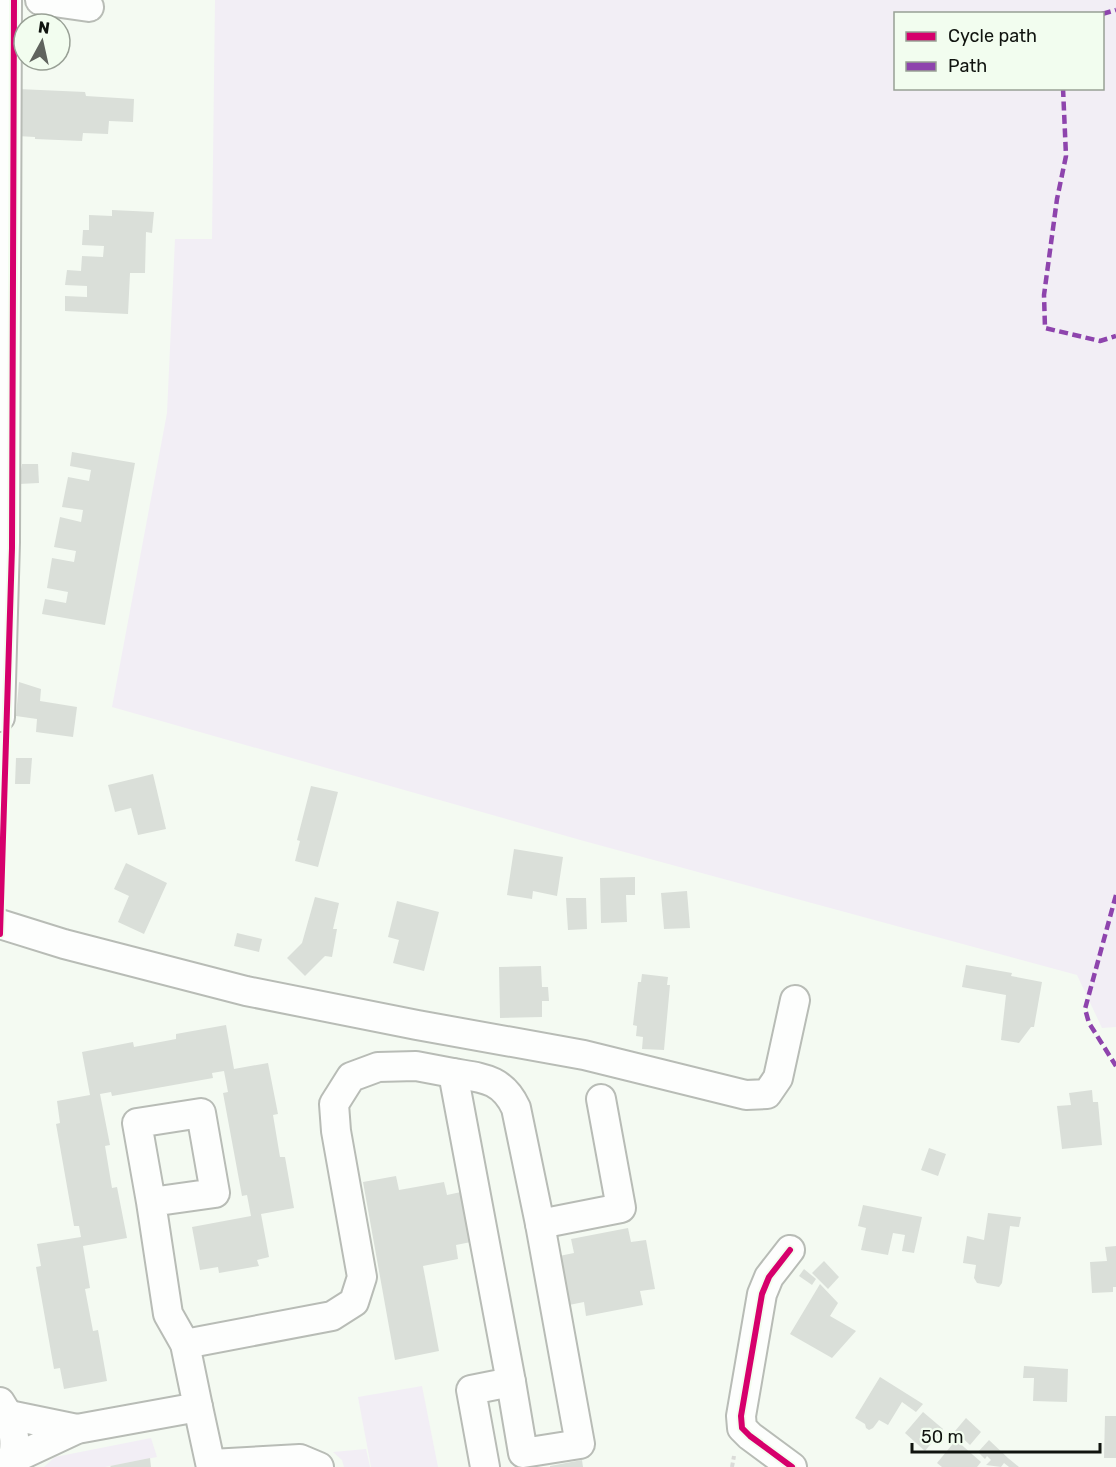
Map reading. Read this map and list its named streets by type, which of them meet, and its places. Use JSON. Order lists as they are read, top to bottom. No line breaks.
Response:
{"legend":["Cycle path","Path"],"scale_bar":"50 m","north":"top"}
